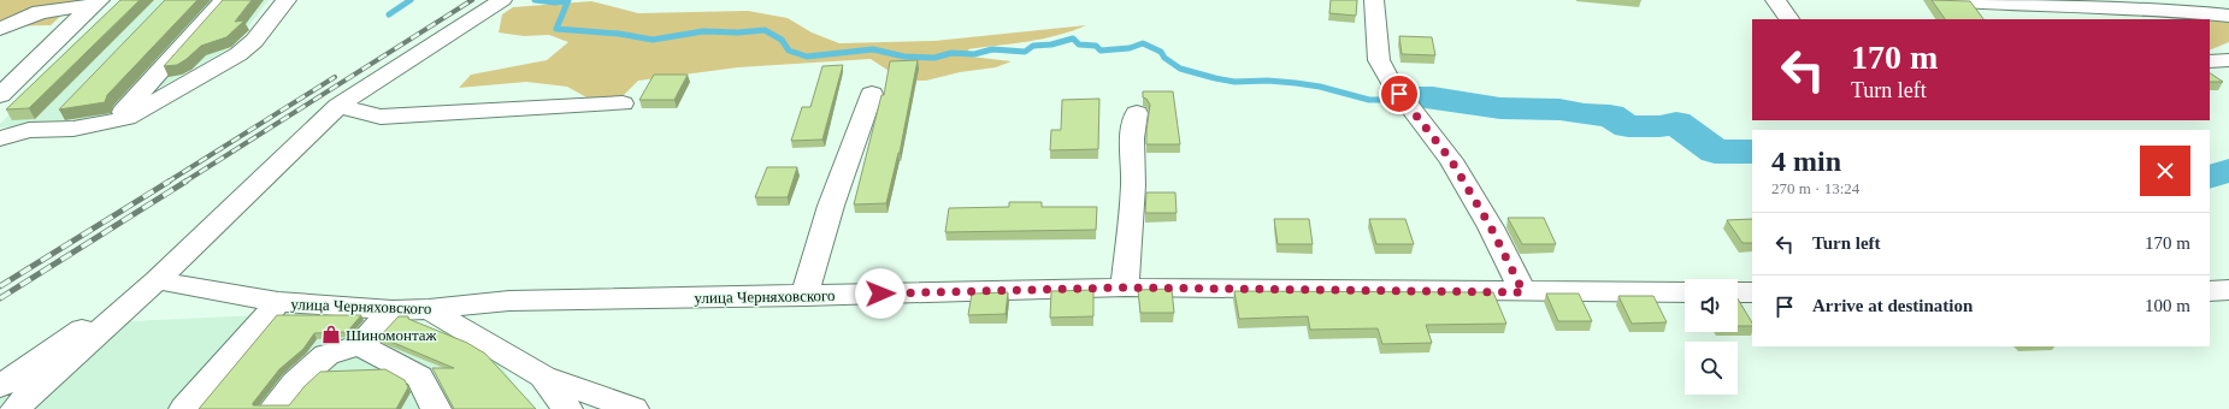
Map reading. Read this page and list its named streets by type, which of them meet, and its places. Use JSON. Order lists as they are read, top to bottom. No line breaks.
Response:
{"streets":{"street":["улица Черняховского"]},"places":{"shop":["Шиномонтаж"]},"page":{"turn":["170 m","Turn left"],"heading":["4 min","270 m · 13:24"],"list":[{"name":"Turn left","value":"170 m"},{"name":"Arrive at destination","value":"100 m"}]}}
